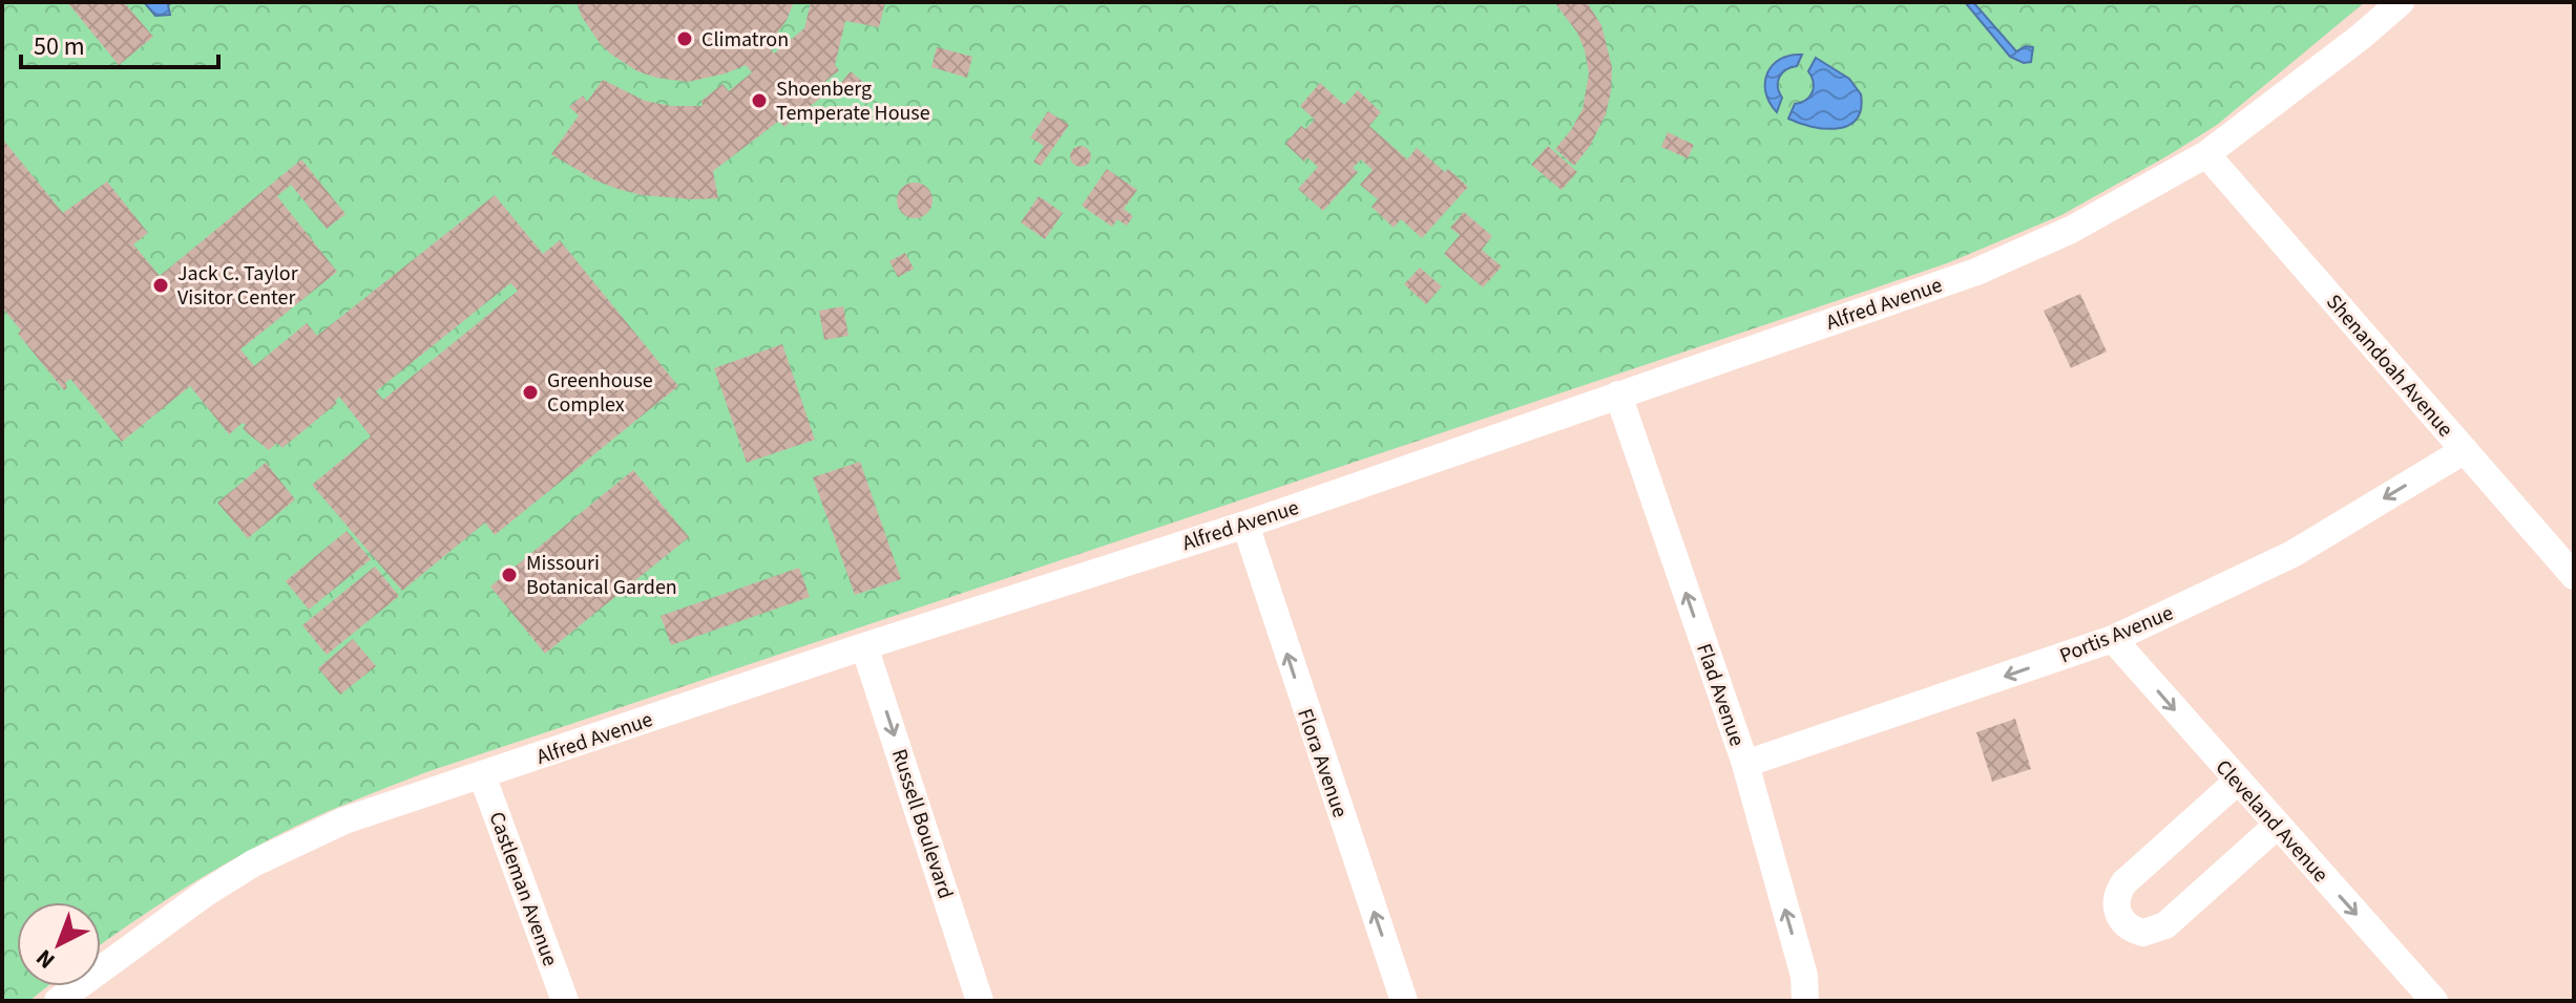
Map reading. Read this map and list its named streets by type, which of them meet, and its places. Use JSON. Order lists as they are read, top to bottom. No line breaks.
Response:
{"streets":{"street":["Alfred Avenue","Shenandoah Avenue","Portis Avenue","Flad Avenue","Flora Avenue","Cleveland Avenue","Russell Boulevard","Castleman Avenue"]},"crossings":[["Alfred Avenue","Shenandoah Avenue"],["Alfred Avenue","Flad Avenue"],["Alfred Avenue","Flora Avenue"],["Alfred Avenue","Russell Boulevard"],["Alfred Avenue","Castleman Avenue"],["Shenandoah Avenue","Portis Avenue"],["Portis Avenue","Flad Avenue"],["Portis Avenue","Cleveland Avenue"]],"one_way":["Portis Avenue","Flad Avenue","Flora Avenue","Cleveland Avenue","Russell Boulevard"],"places":["Climatron","Shoenberg Temperate House","Jack C. Taylor Visitor Center","Greenhouse Complex","Missouri Botanical Garden"],"scale_bar":"50 m","north":"bottom left"}
